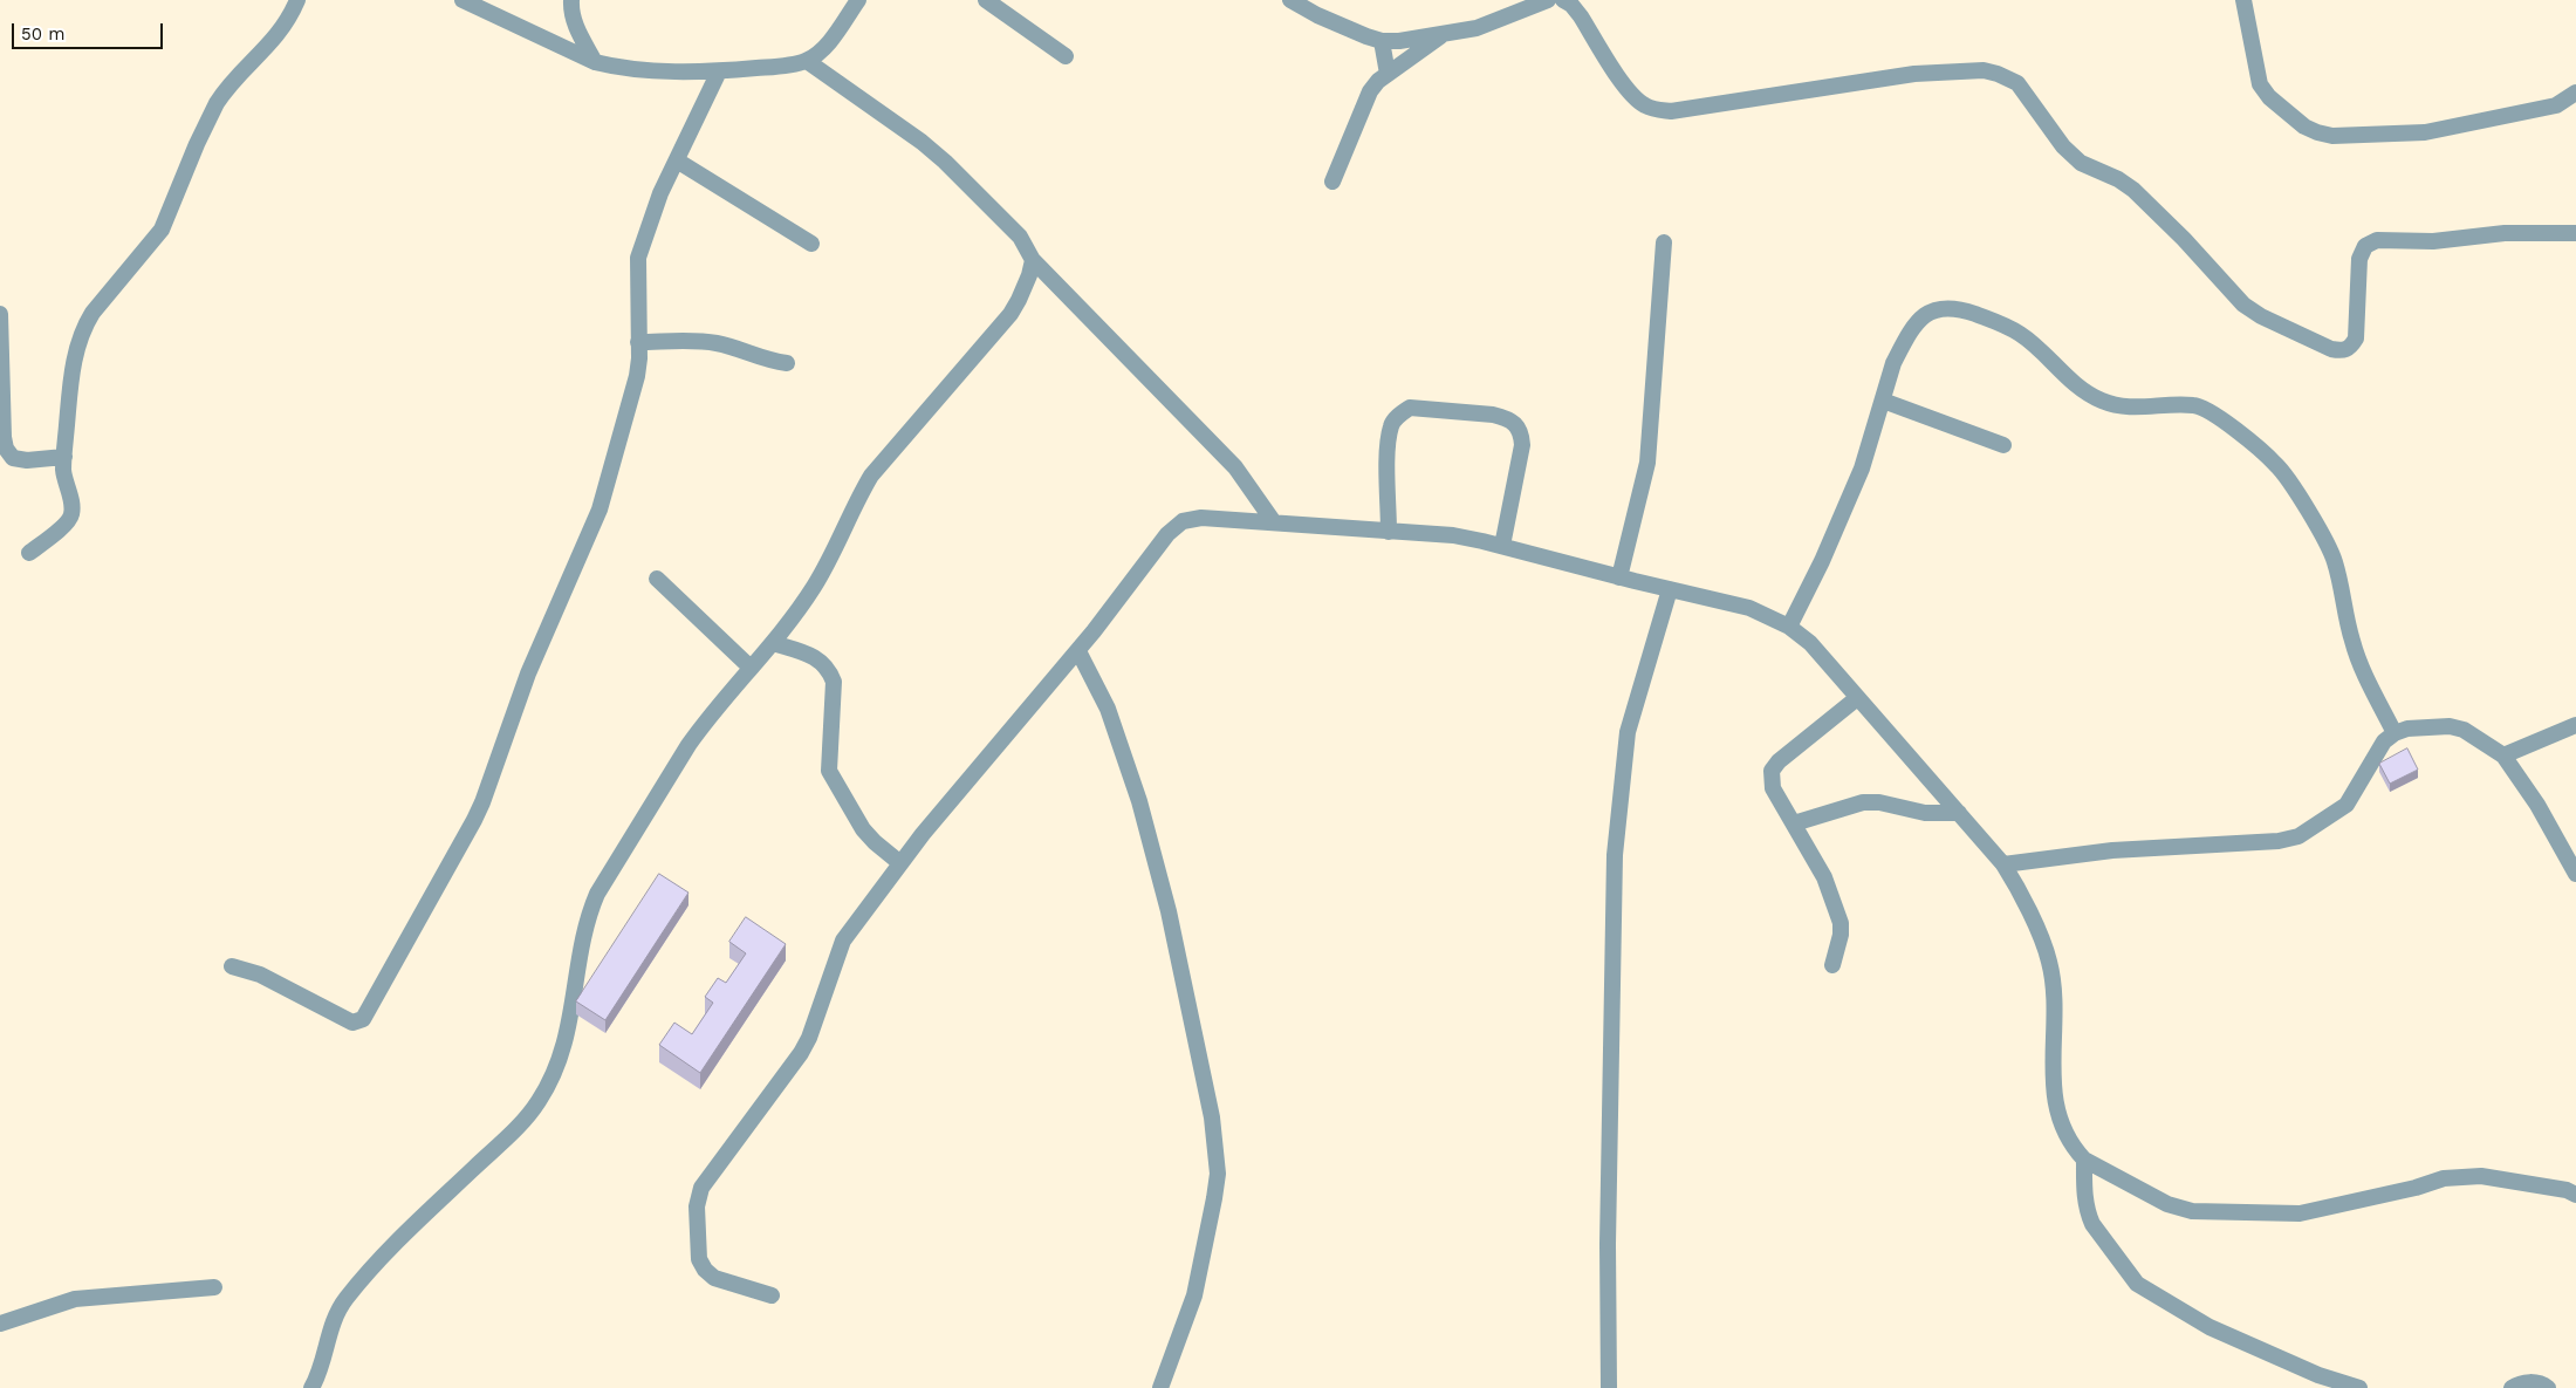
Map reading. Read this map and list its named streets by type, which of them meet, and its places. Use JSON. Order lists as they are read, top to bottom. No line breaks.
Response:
{"scale_bar":"50 m"}
